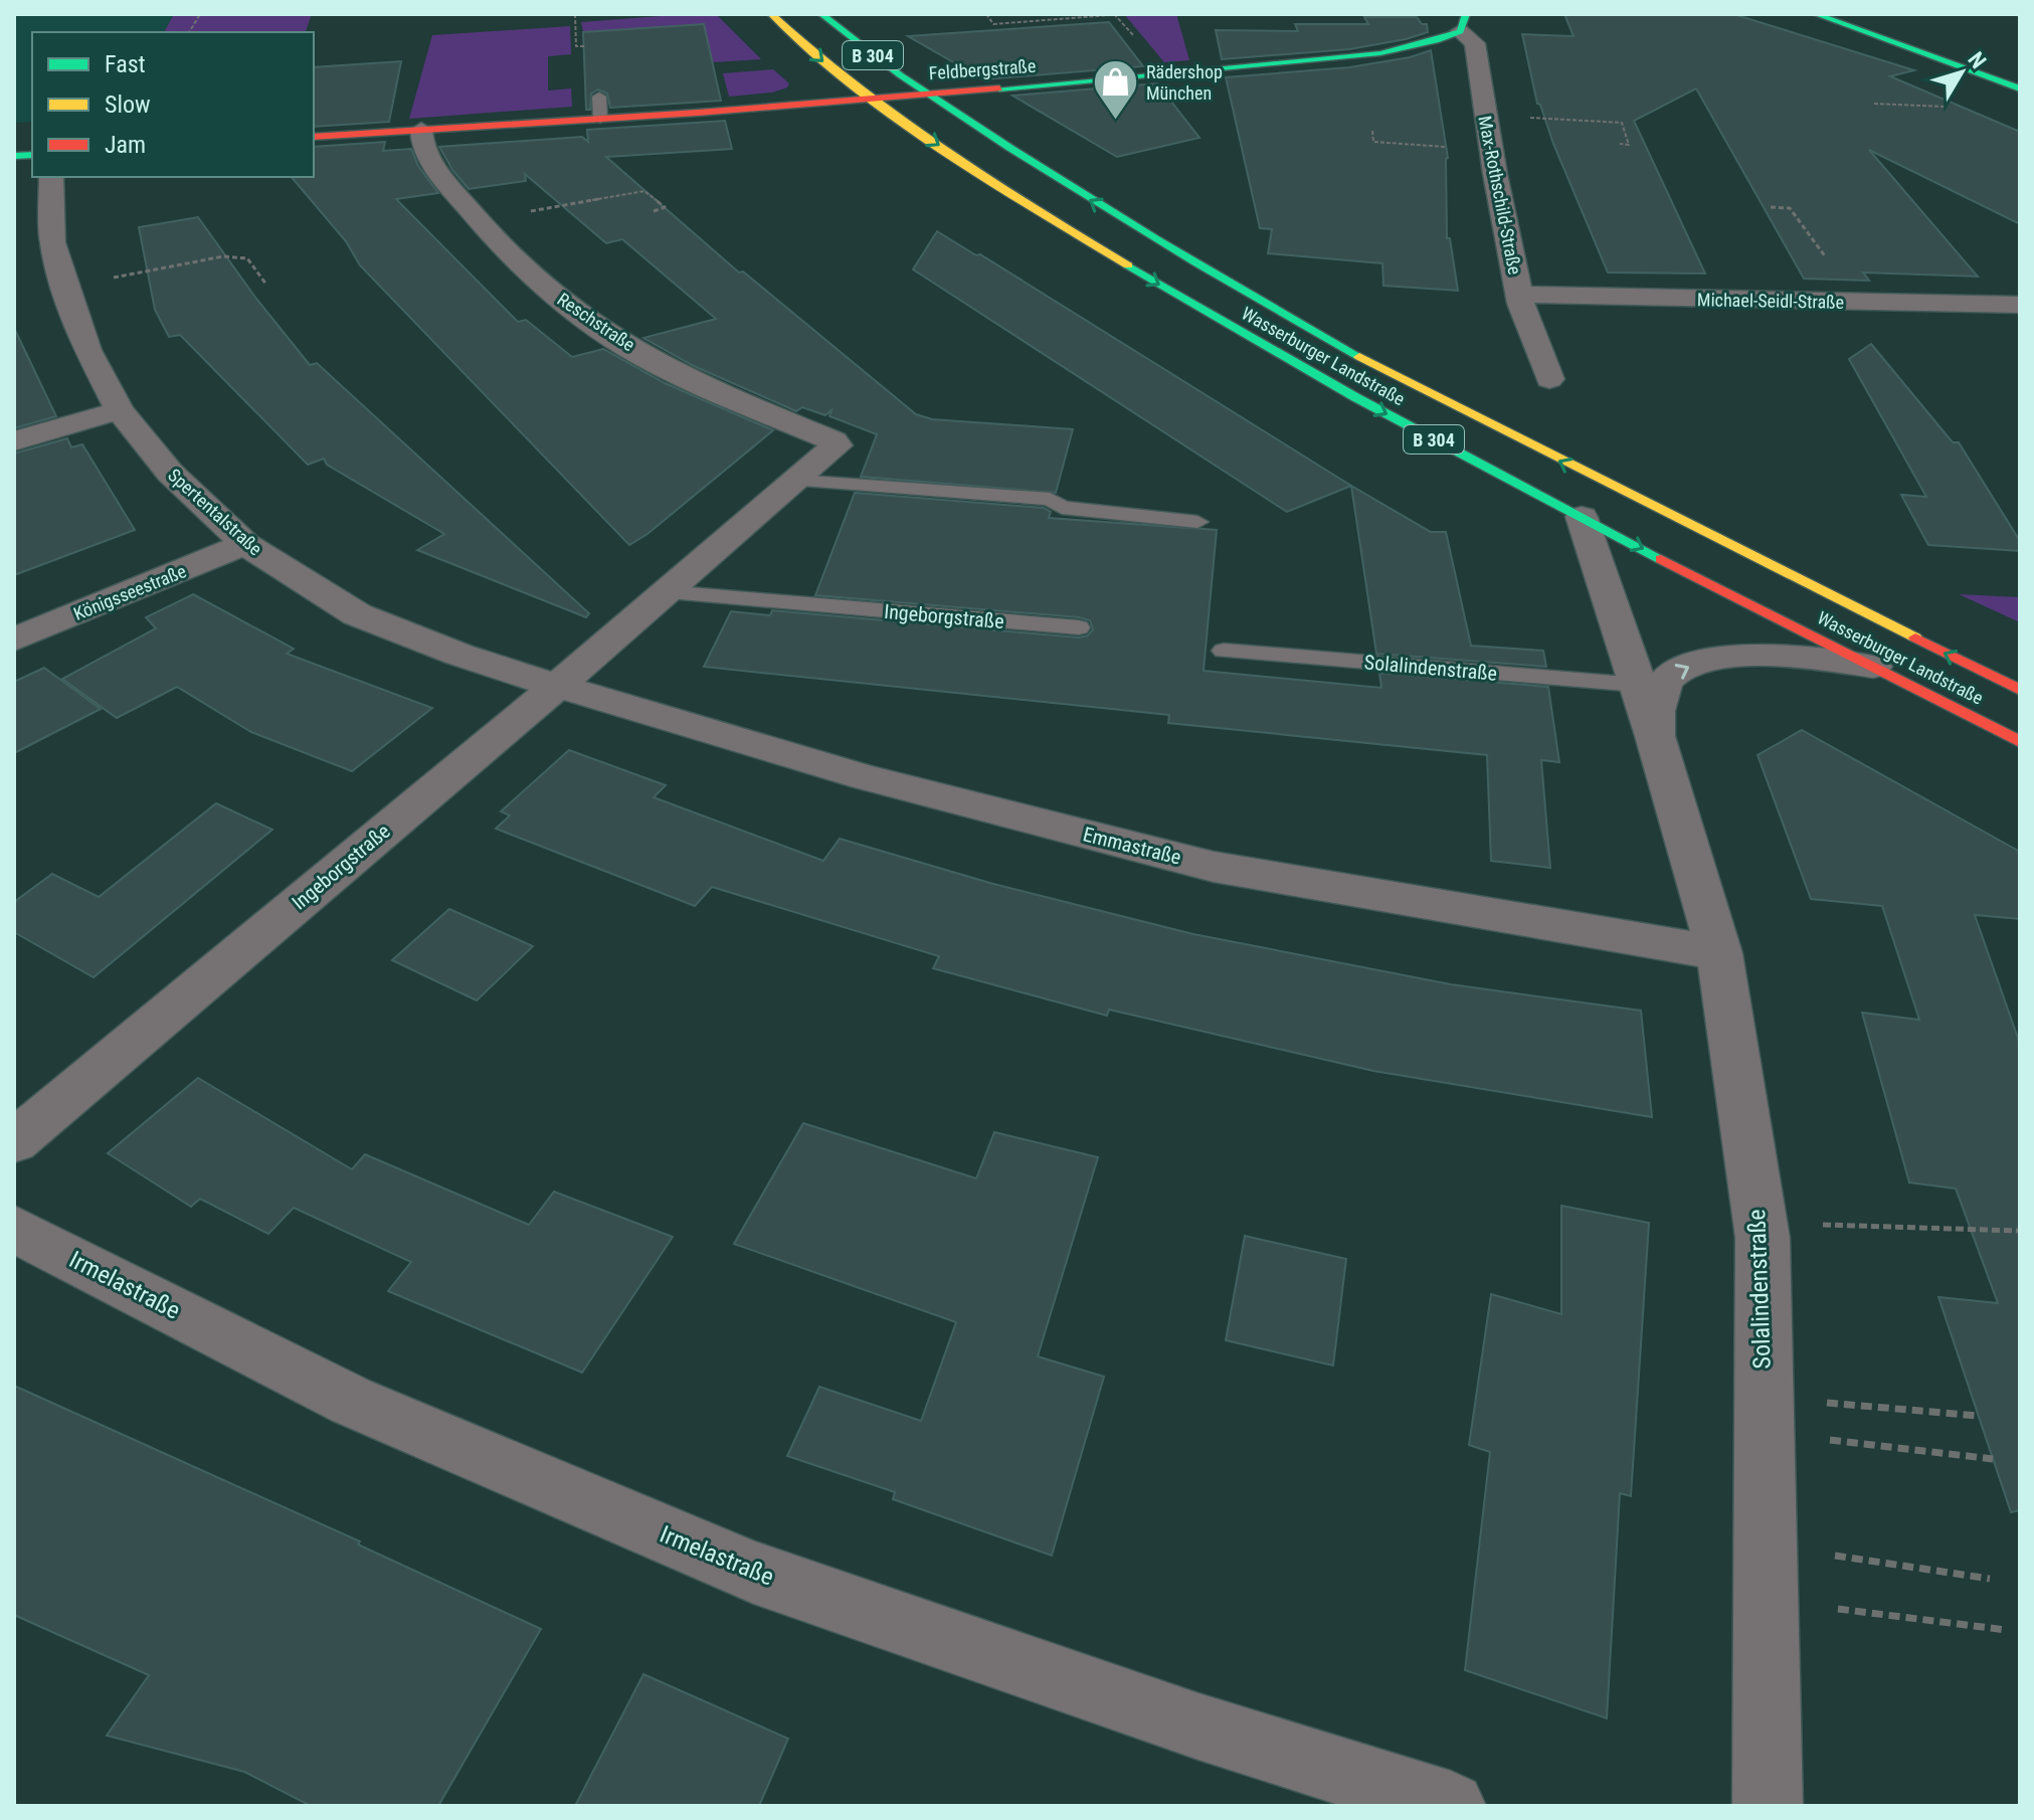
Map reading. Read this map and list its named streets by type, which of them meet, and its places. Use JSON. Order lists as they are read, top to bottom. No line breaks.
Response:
{"streets":{"main road":["B 304","Feldbergstraße","Wasserburger Landstraße"],"street":["Max-Rothschild-Straße","Michael-Seidl-Straße","Reschstraße","Spertentalstraße","Königsseestraße","Ingeborgstraße","Solalindenstraße","Emmastraße","Irmelastraße"]},"crossings":[["Feldbergstraße","Max-Rothschild-Straße"],["Feldbergstraße","Reschstraße"],["Feldbergstraße","Wasserburger Landstraße"],["Max-Rothschild-Straße","Michael-Seidl-Straße"],["Reschstraße","Ingeborgstraße"],["Wasserburger Landstraße","Solalindenstraße"],["Spertentalstraße","Königsseestraße"],["Spertentalstraße","Ingeborgstraße"],["Spertentalstraße","Emmastraße"],["Ingeborgstraße","Emmastraße"],["Solalindenstraße","Emmastraße"]],"places":{"shop":["Rädershop München"]},"legend":["Fast","Slow","Jam"],"north":"top right"}
